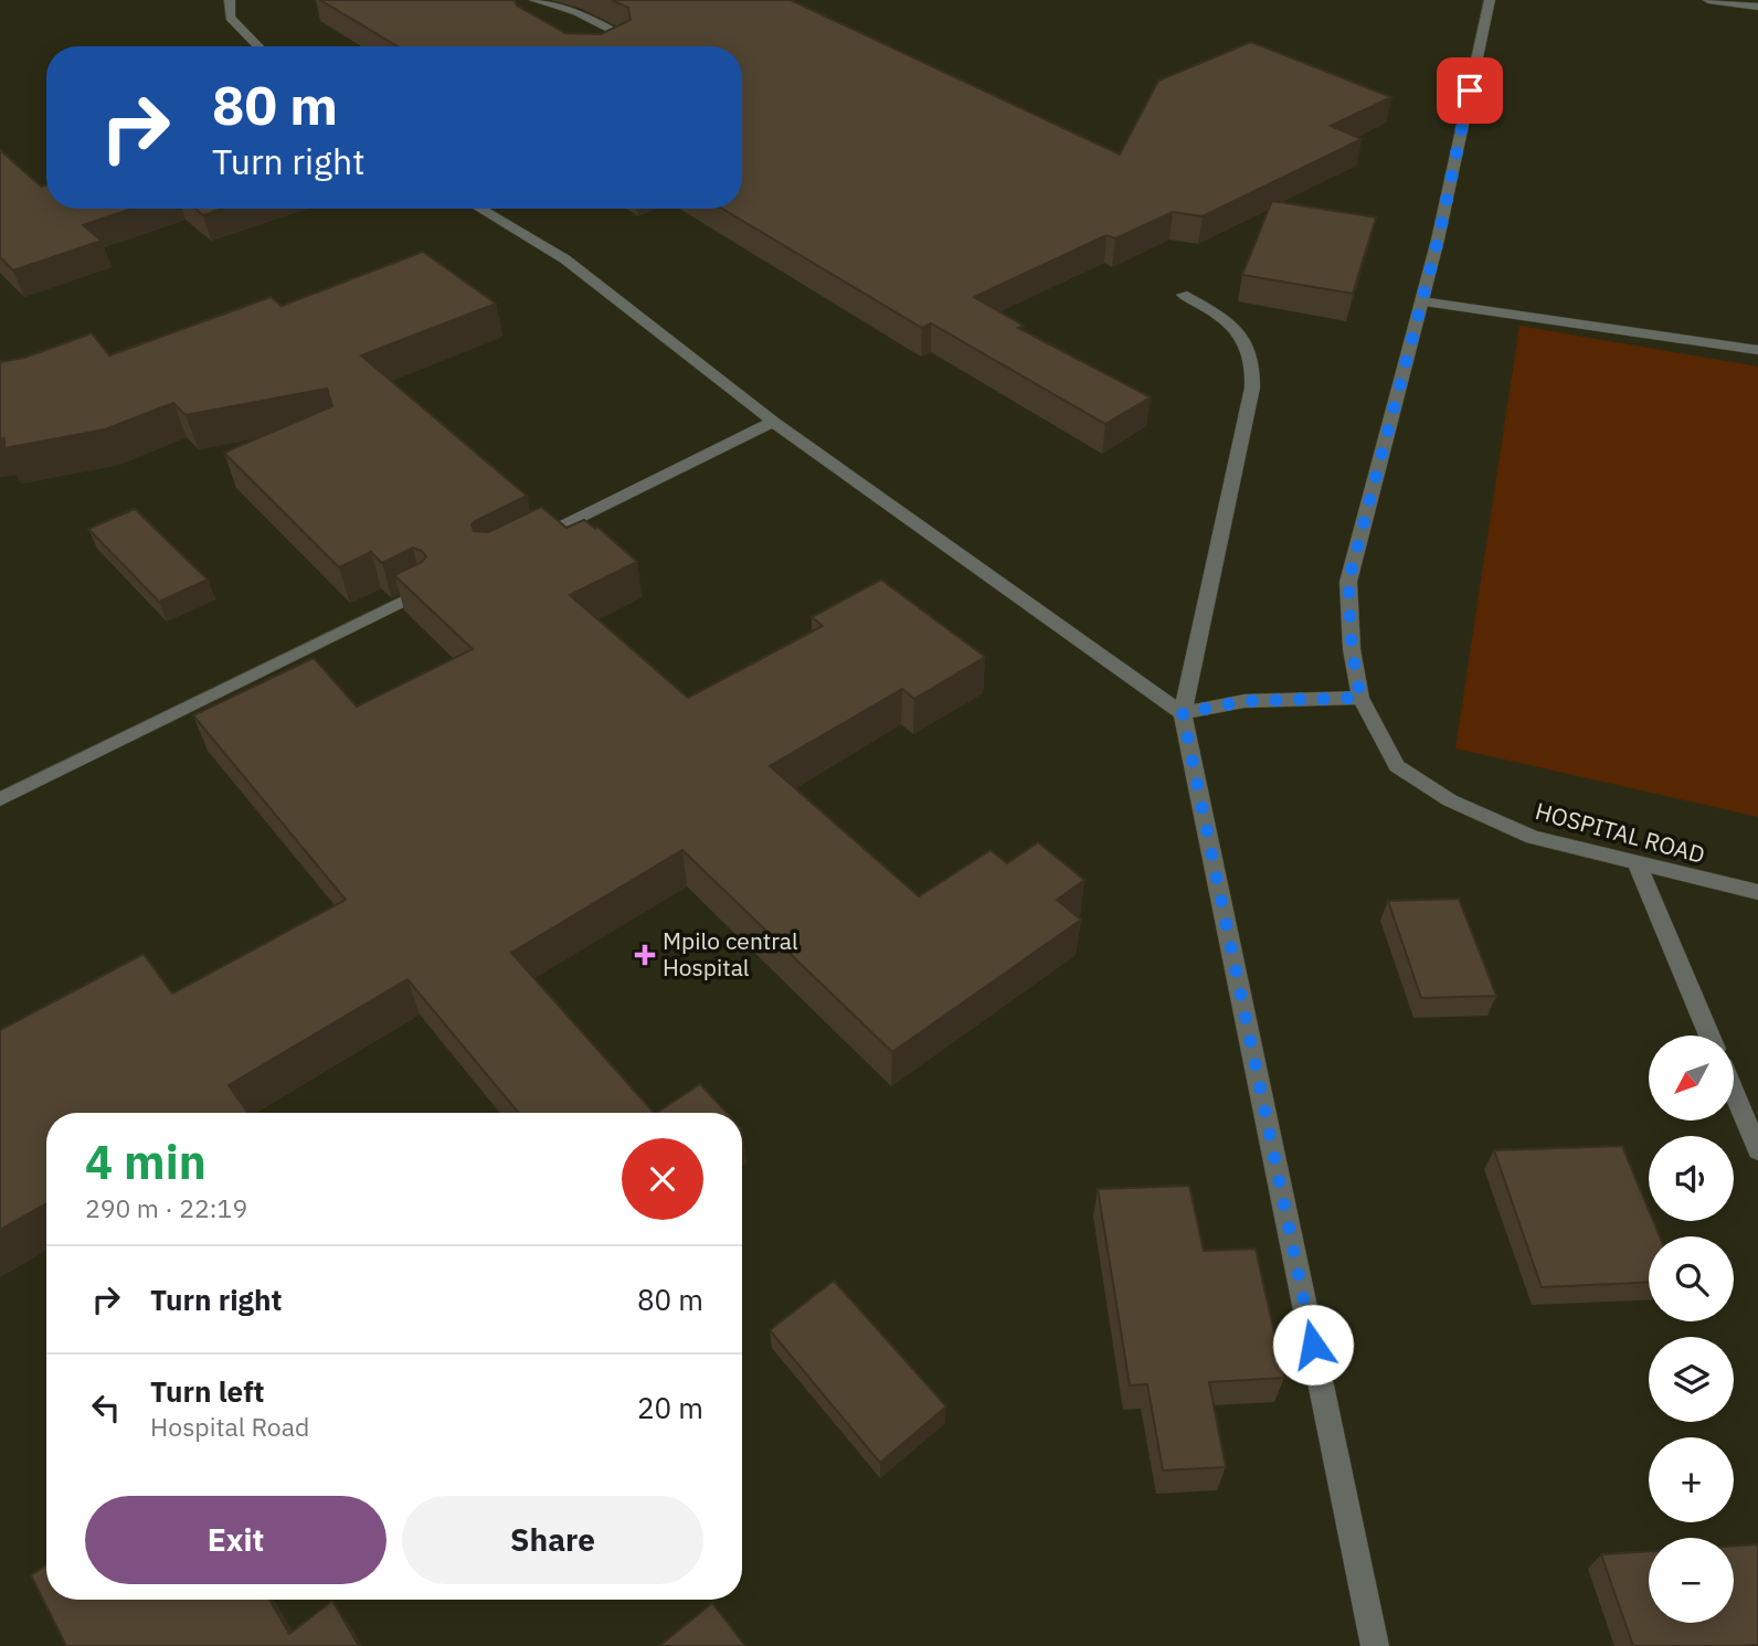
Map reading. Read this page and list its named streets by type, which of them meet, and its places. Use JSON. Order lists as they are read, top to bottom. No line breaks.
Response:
{"streets":{"street":["HOSPITAL ROAD"]},"places":{"health":["Mpilo central Hospital"]},"north":"bottom left","page":{"turn":["80 m","Turn right"],"map_buttons":["+","−"],"heading":["4 min","290 m · 22:19"],"list":[{"name":"Turn right","value":"80 m"},{"name":"Turn left","note":"Hospital Road","value":"20 m"}],"buttons":["Exit","Share"]}}
